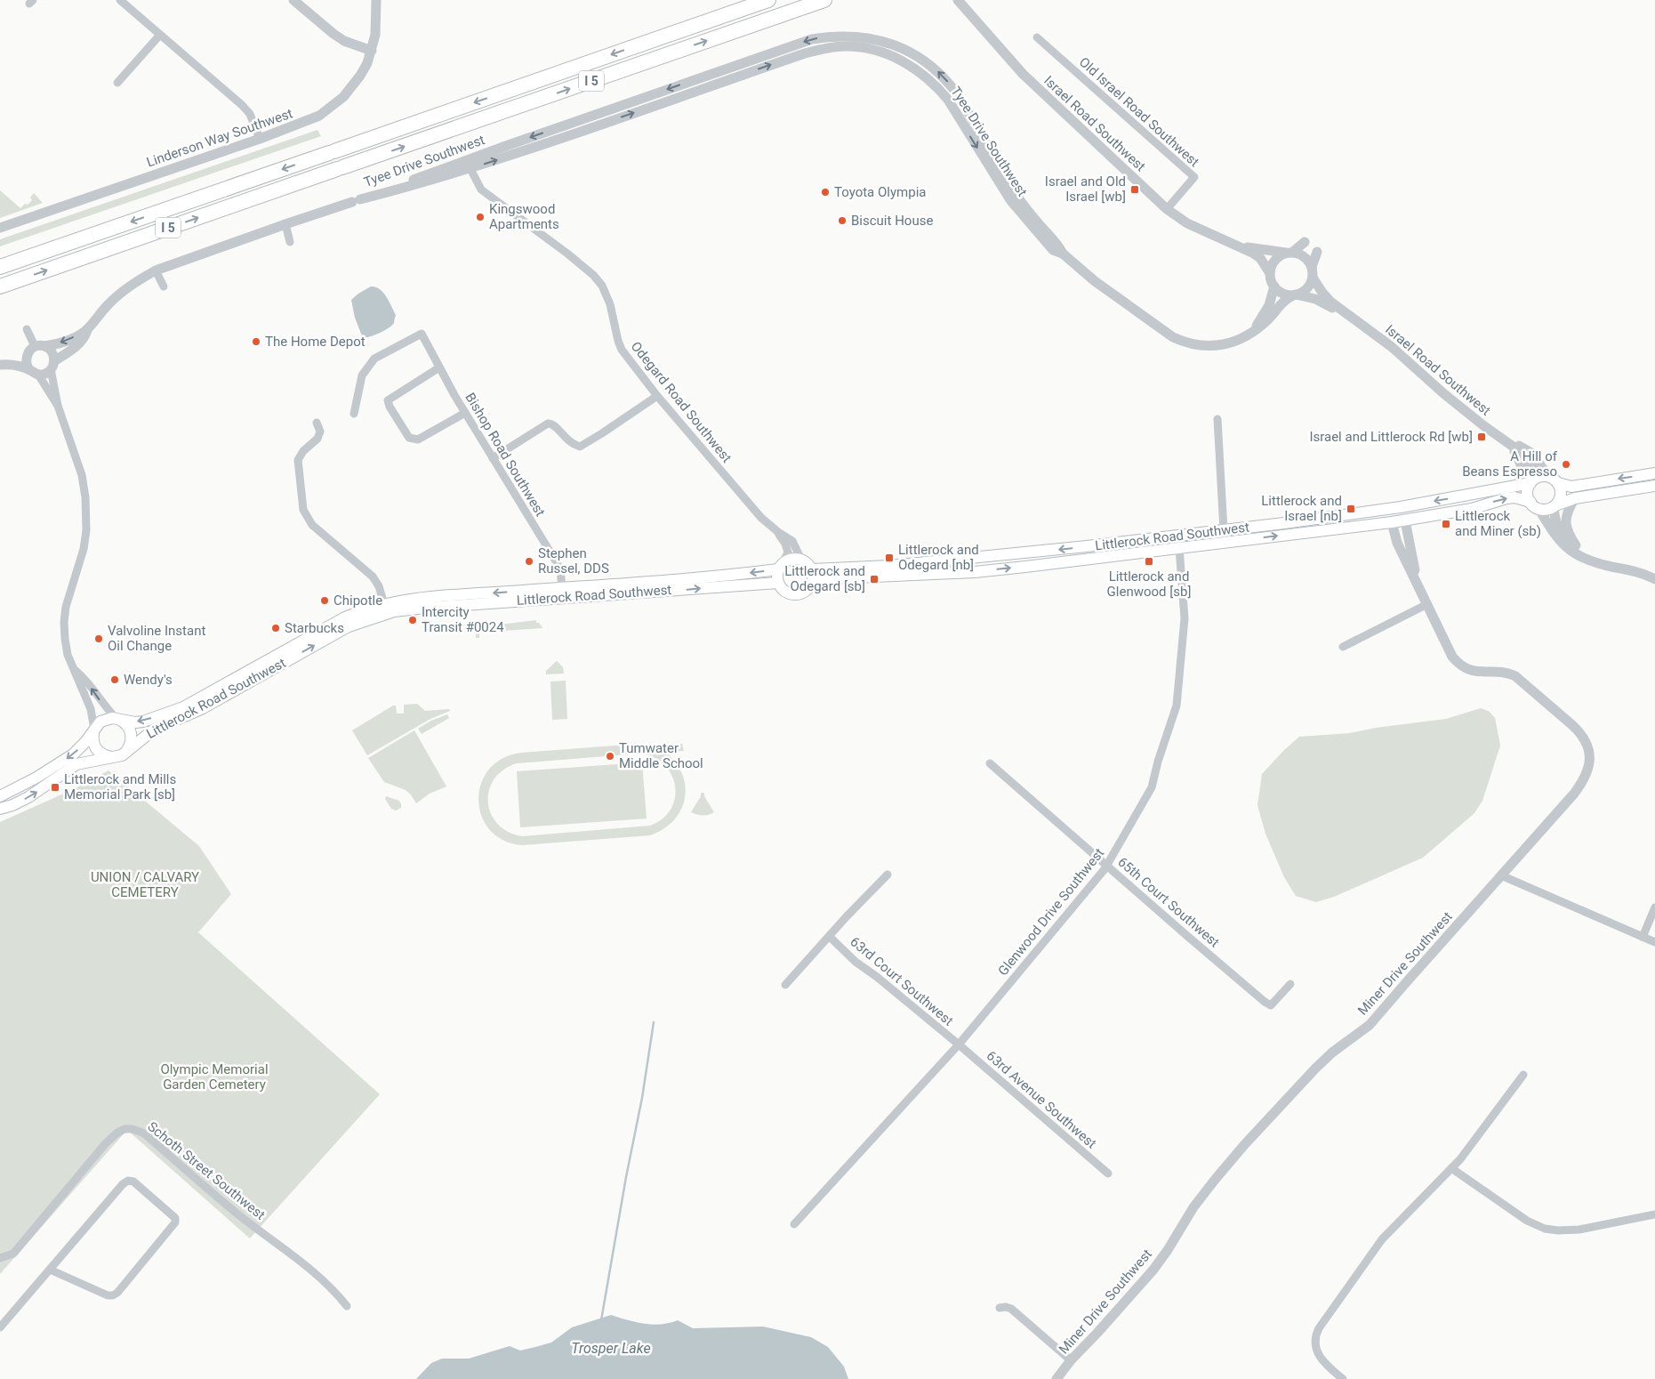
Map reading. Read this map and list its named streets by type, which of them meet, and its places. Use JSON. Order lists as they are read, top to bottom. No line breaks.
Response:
{"streets":{"highway":["I 5"],"main road":["Littlerock Road Southwest"],"street":["Old Israel Road Southwest","Israel Road Southwest","Linderson Way Southwest","Tyee Drive Southwest","Odegard Road Southwest","Bishop Road Southwest","65th Court Southwest","Glenwood Drive Southwest","Miner Drive Southwest","63rd Court Southwest","63rd Avenue Southwest","Schoth Street Southwest"]},"crossings":[["Old Israel Road Southwest","Israel Road Southwest"],["Israel Road Southwest","Tyee Drive Southwest"],["Israel Road Southwest","Littlerock Road Southwest"],["Tyee Drive Southwest","Odegard Road Southwest"],["Odegard Road Southwest","Littlerock Road Southwest"],["Bishop Road Southwest","Littlerock Road Southwest"],["Littlerock Road Southwest","Glenwood Drive Southwest"],["Littlerock Road Southwest","Miner Drive Southwest"],["65th Court Southwest","Glenwood Drive Southwest"],["Glenwood Drive Southwest","63rd Court Southwest"],["Glenwood Drive Southwest","63rd Avenue Southwest"],["63rd Court Southwest","63rd Avenue Southwest"]],"water":["Trosper Lake"],"parks":["UNION / CALVARY CEMETERY","Olympic Memorial Garden Cemetery"],"places":{"transit":["Israel and Old Israel [wb]","Israel and Littlerock Rd [wb]","Littlerock and Israel [nb]","Littlerock and Miner (sb)","Littlerock and Odegard [nb]","Littlerock and Glenwood [sb]","Littlerock and Odegard [sb]","Littlerock and Mills Memorial Park [sb]"],"other":["Toyota Olympia","Kingswood Apartments","Biscuit House","The Home Depot","A Hill of Beans Espresso","Stephen Russel, DDS","Chipotle","Intercity Transit #0024","Starbucks","Valvoline Instant Oil Change","Wendy's","Tumwater Middle School"]}}
